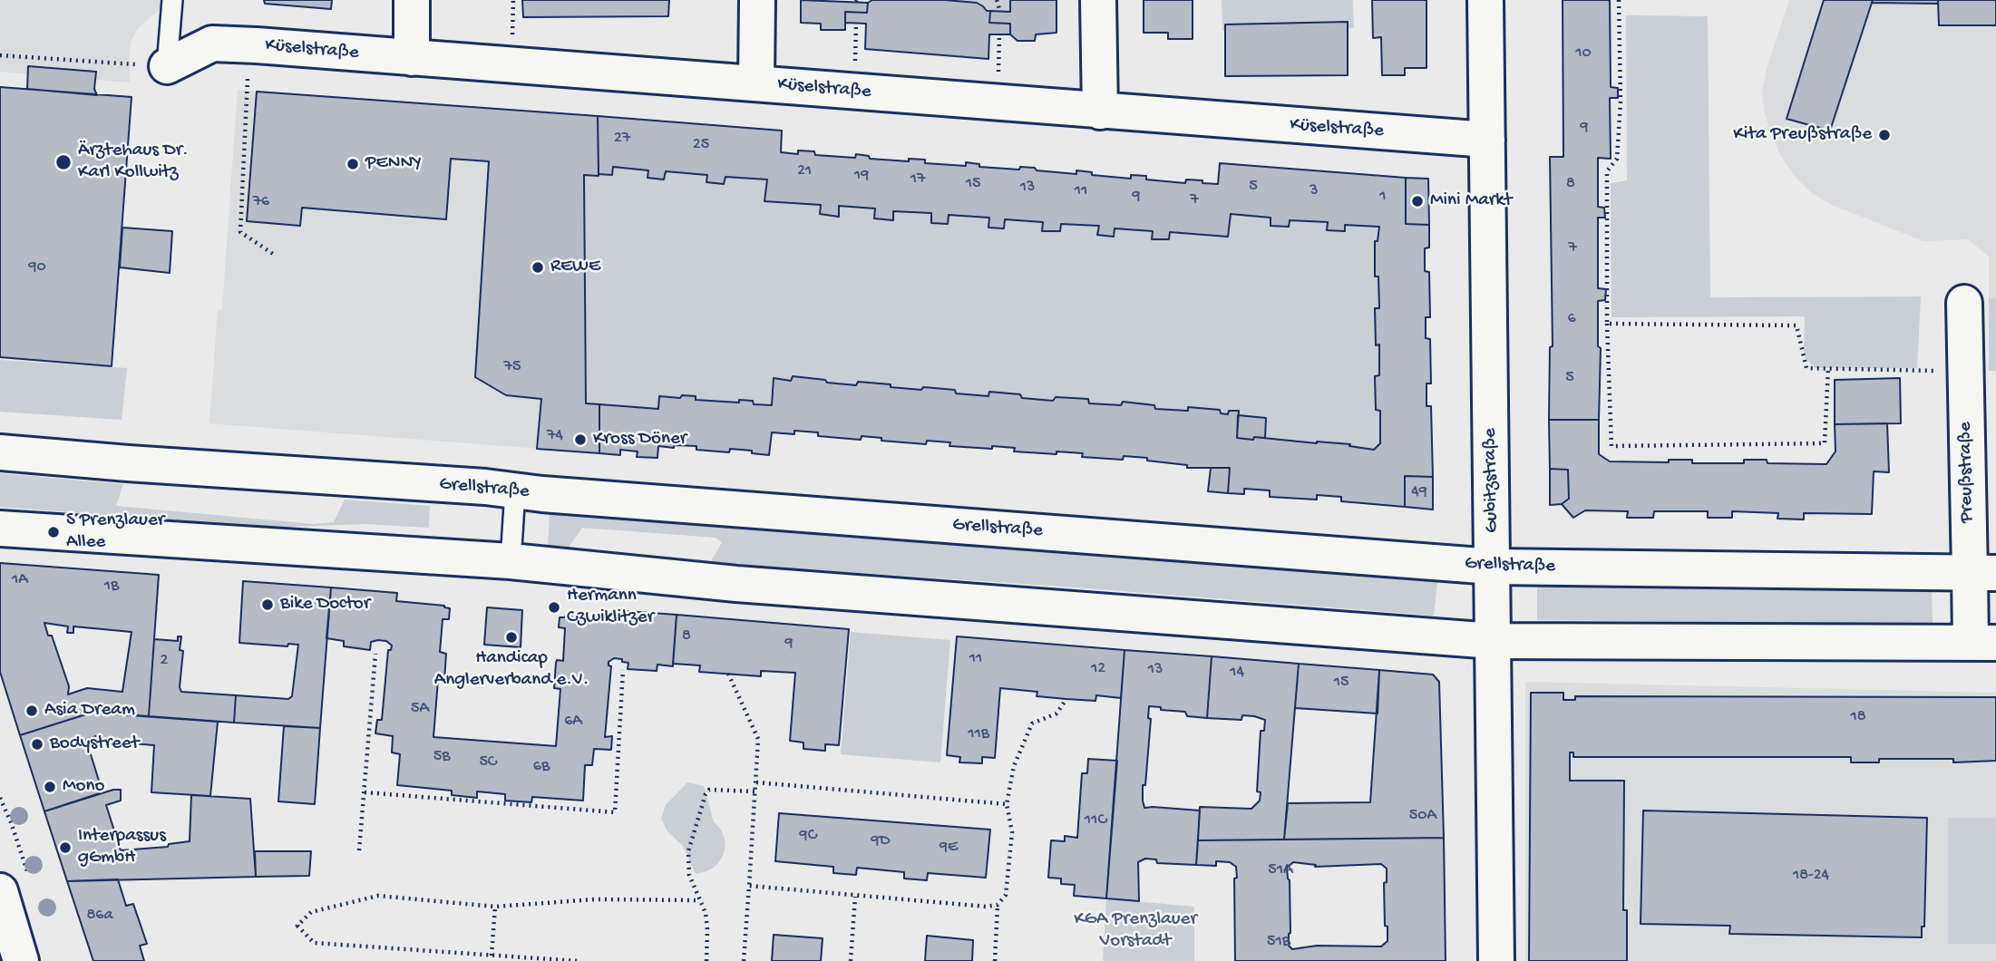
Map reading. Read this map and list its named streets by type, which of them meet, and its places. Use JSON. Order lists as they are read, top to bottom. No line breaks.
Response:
{"streets":{"street":["Küselstraße","Preußstraße","Gubitzstraße","Grellstraße"]},"crossings":[["Küselstraße","Gubitzstraße"],["Preußstraße","Grellstraße"],["Gubitzstraße","Grellstraße"]],"parks":["KGA Prenzlauer Vorstadt"],"places":["Kita Preußstraße","Ärztehaus Dr. Karl Kollwitz","PENNY","Mini Markt","REWE","Kross Döner","S Prenzlauer Allee","Bike Doctor","Hermann Czwiklitzer","Handicap Anglerverband e.V.","Asia Dream","Bodystreet","Mono","Interpassus gGmbH"],"house_numbers":["10","9","27","25","21","19","17","15","8","5","13","11","3","9","1","7","76","7","90","6","75","5","74","49","1A","1B","8","9","11","2","12","13","14","15","5A","18","6A","11B","5B","5C","6B","50A","11C","9C","9D","9E","51A","18-24","86a","51B"]}
